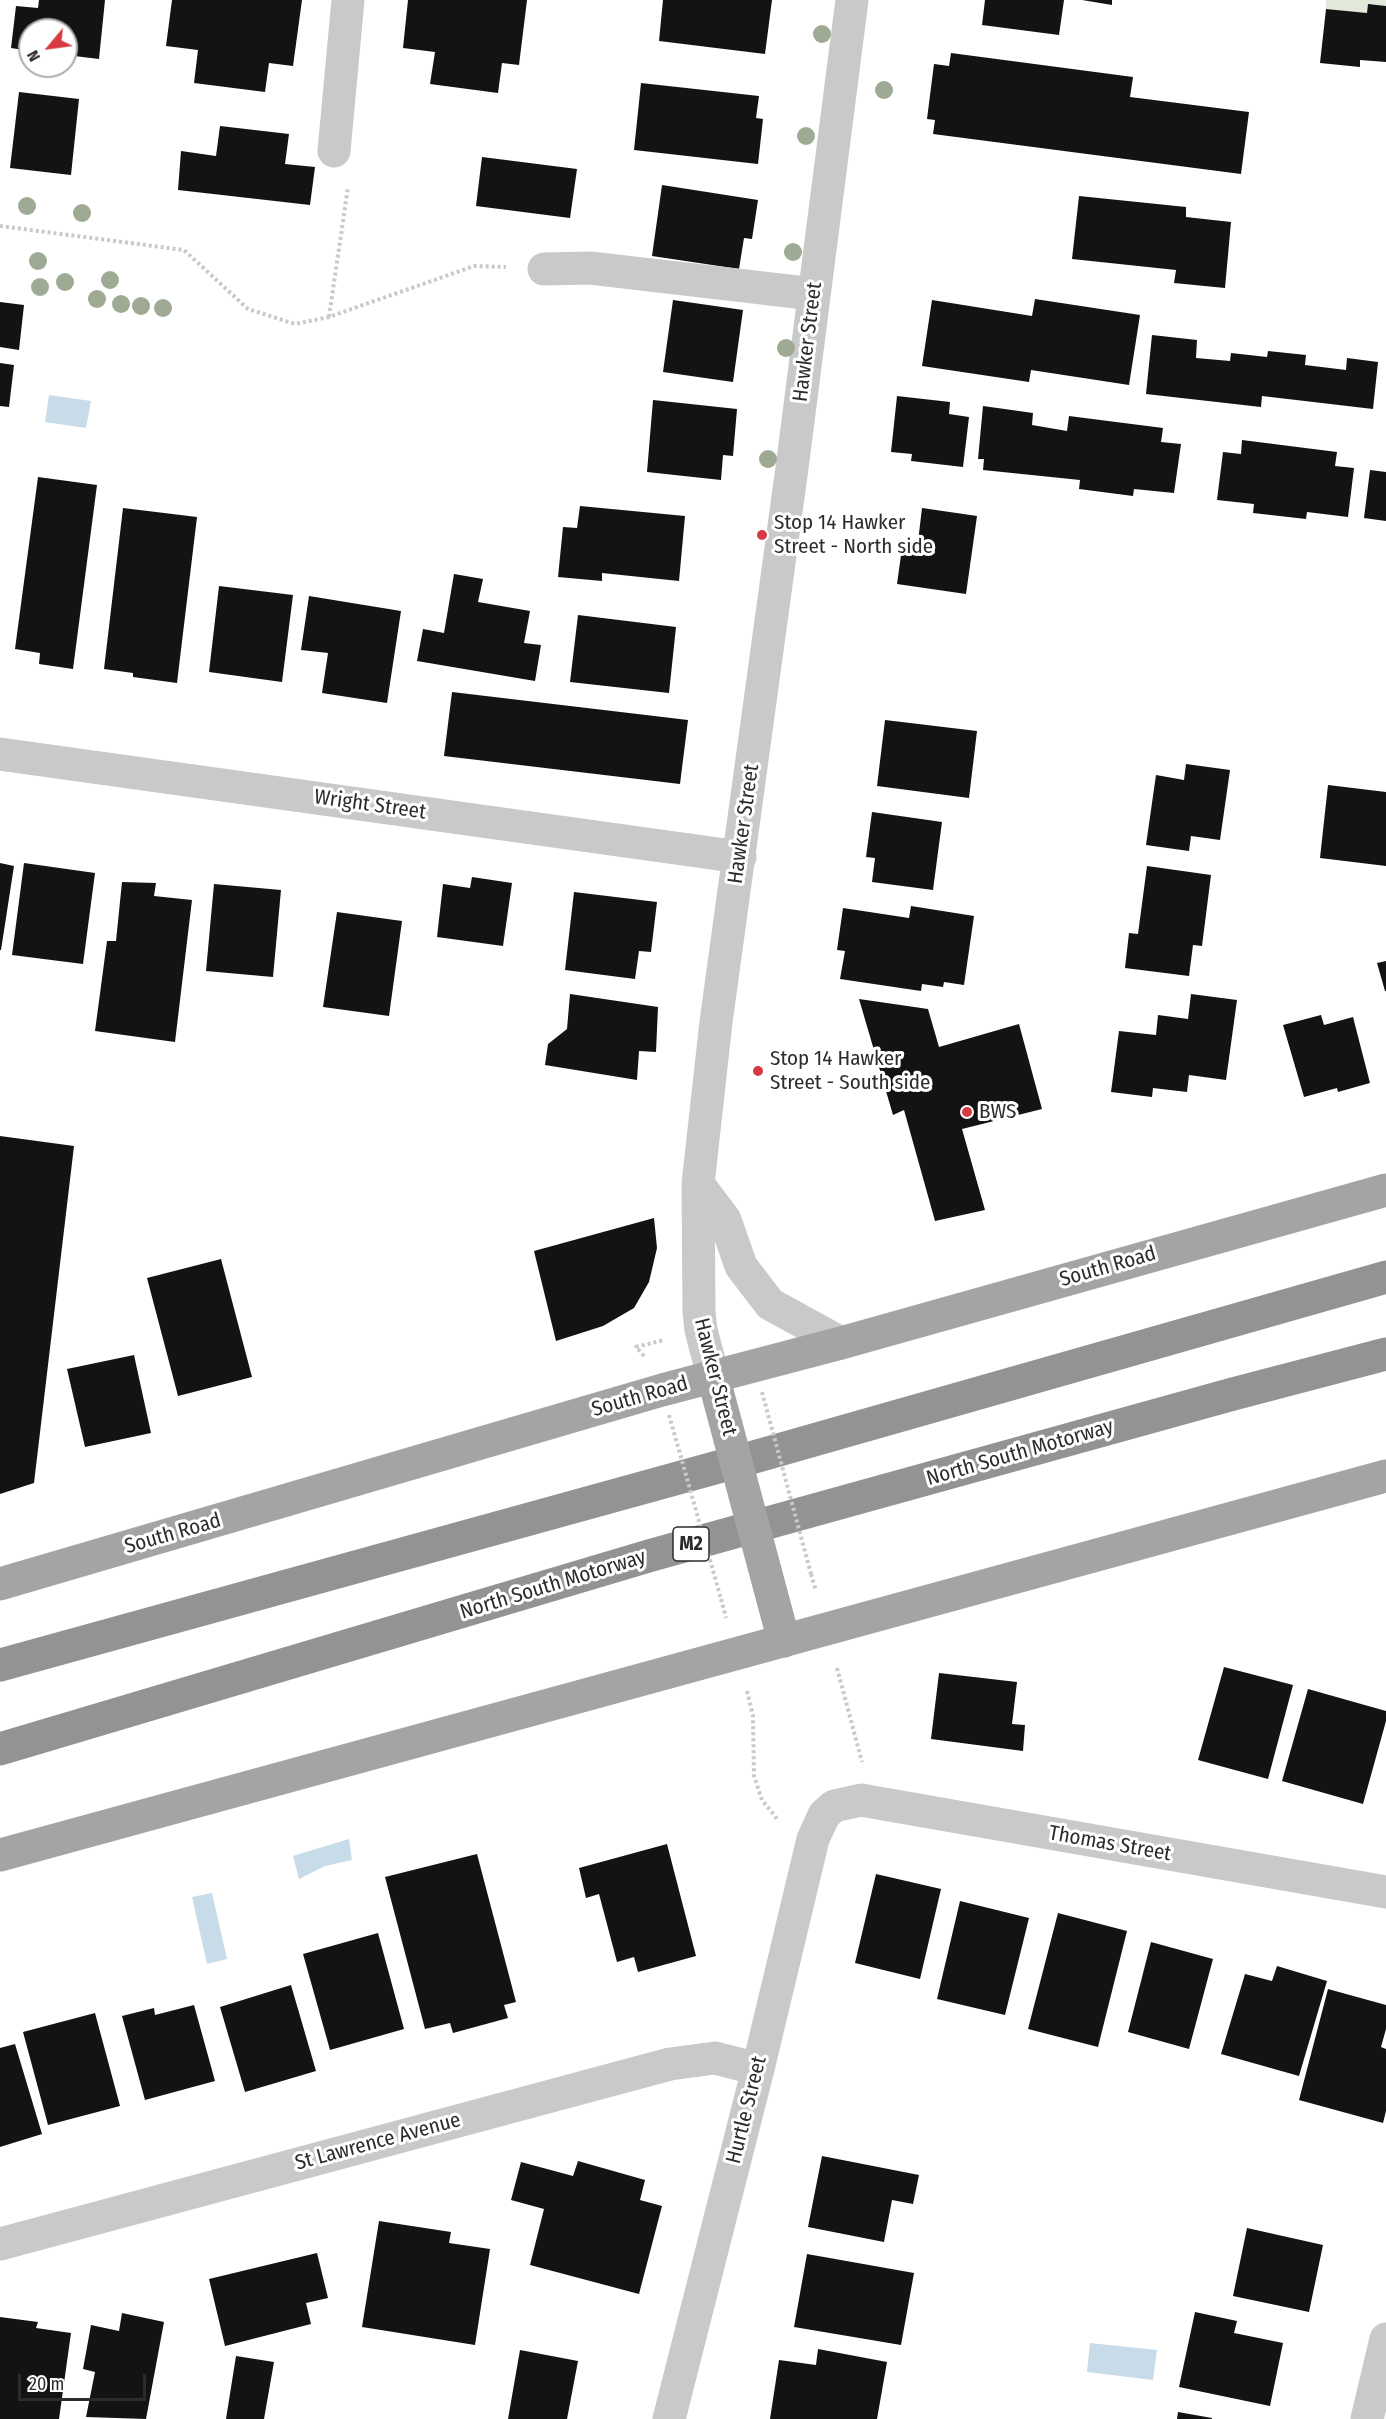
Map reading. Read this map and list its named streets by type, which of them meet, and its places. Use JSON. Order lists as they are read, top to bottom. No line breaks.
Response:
{"streets":{"highway":["North South Motorway","M2"],"main road":["Hawker Street","South Road"],"street":["Wright Street","Thomas Street","Hurtle Street","St Lawrence Avenue"]},"crossings":[["Hawker Street","Wright Street"],["Hawker Street","South Road"],["Thomas Street","Hurtle Street"],["Hurtle Street","St Lawrence Avenue"]],"places":["Stop 14 Hawker Street - North side","Stop 14 Hawker Street - South side","BWS"],"scale_bar":"20 m","north":"bottom left"}
